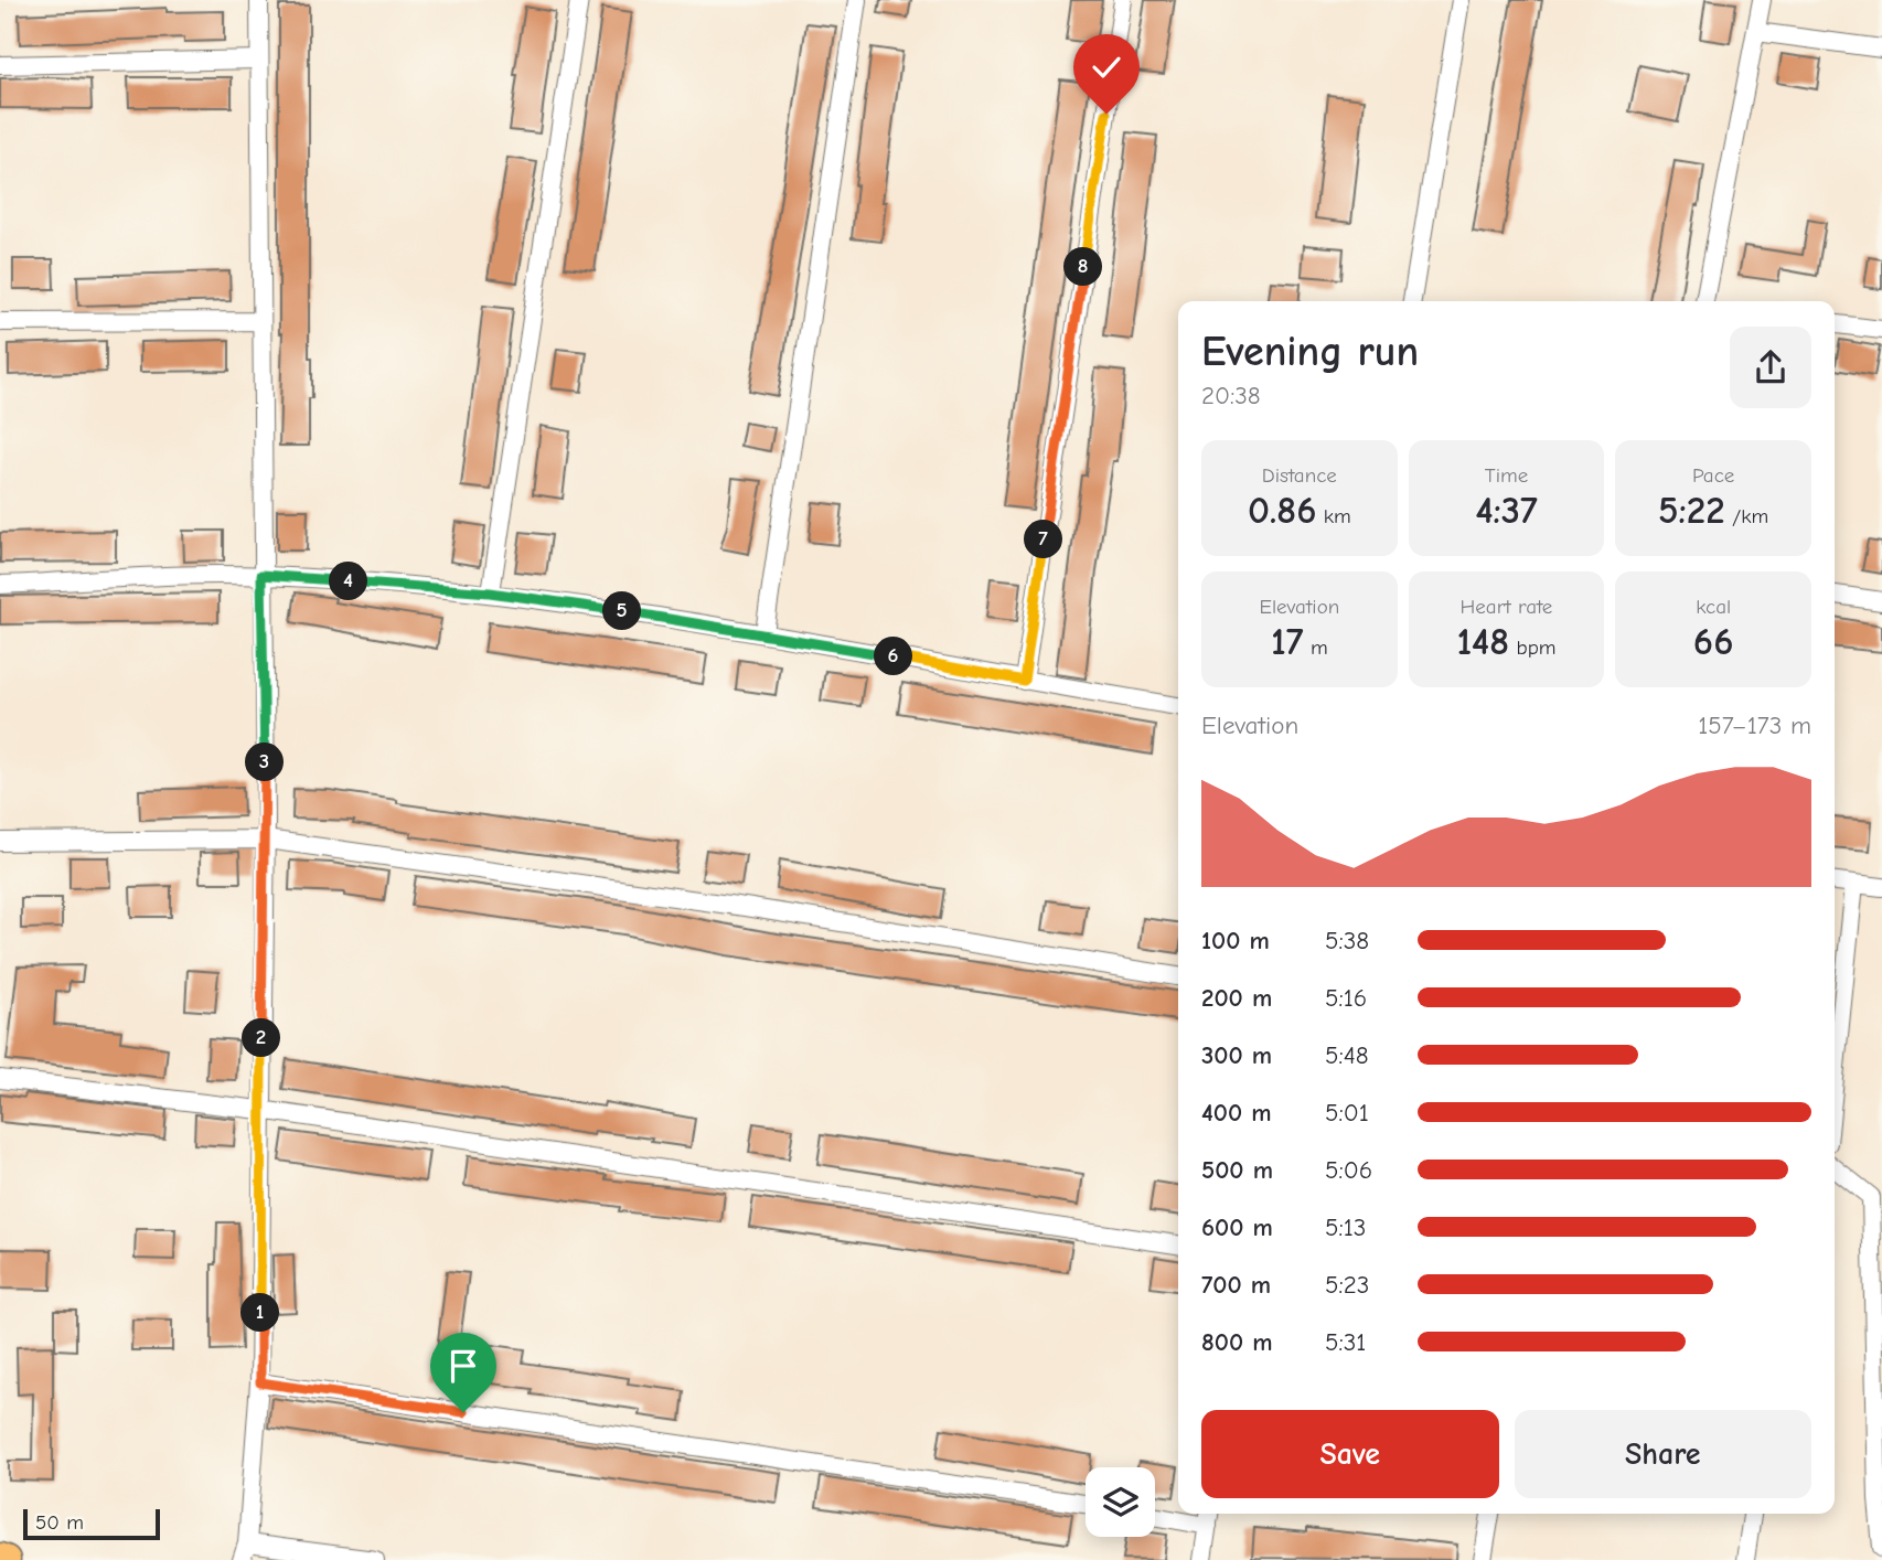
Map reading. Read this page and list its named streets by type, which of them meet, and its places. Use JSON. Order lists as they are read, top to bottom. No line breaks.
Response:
{"scale_bar":"50 m","page":{"pins":["8","7","4","5","6","3","2","1"],"heading":["Evening run","20:38"],"stats":[["Distance","0.86 km"],["Time","4:37"],["Pace","5:22 /km"],["Elevation","17 m"],["Heart rate","148 bpm"],["kcal","66"]],"chart":["Elevation","157–173 m"],"list":[{"name":"100 m","note":"5:38"},{"name":"200 m","note":"5:16"},{"name":"300 m","note":"5:48"},{"name":"400 m","note":"5:01"},{"name":"500 m","note":"5:06"},{"name":"600 m","note":"5:13"},{"name":"700 m","note":"5:23"},{"name":"800 m","note":"5:31"}],"buttons":["Save","Share"],"scale":"50 m"}}
